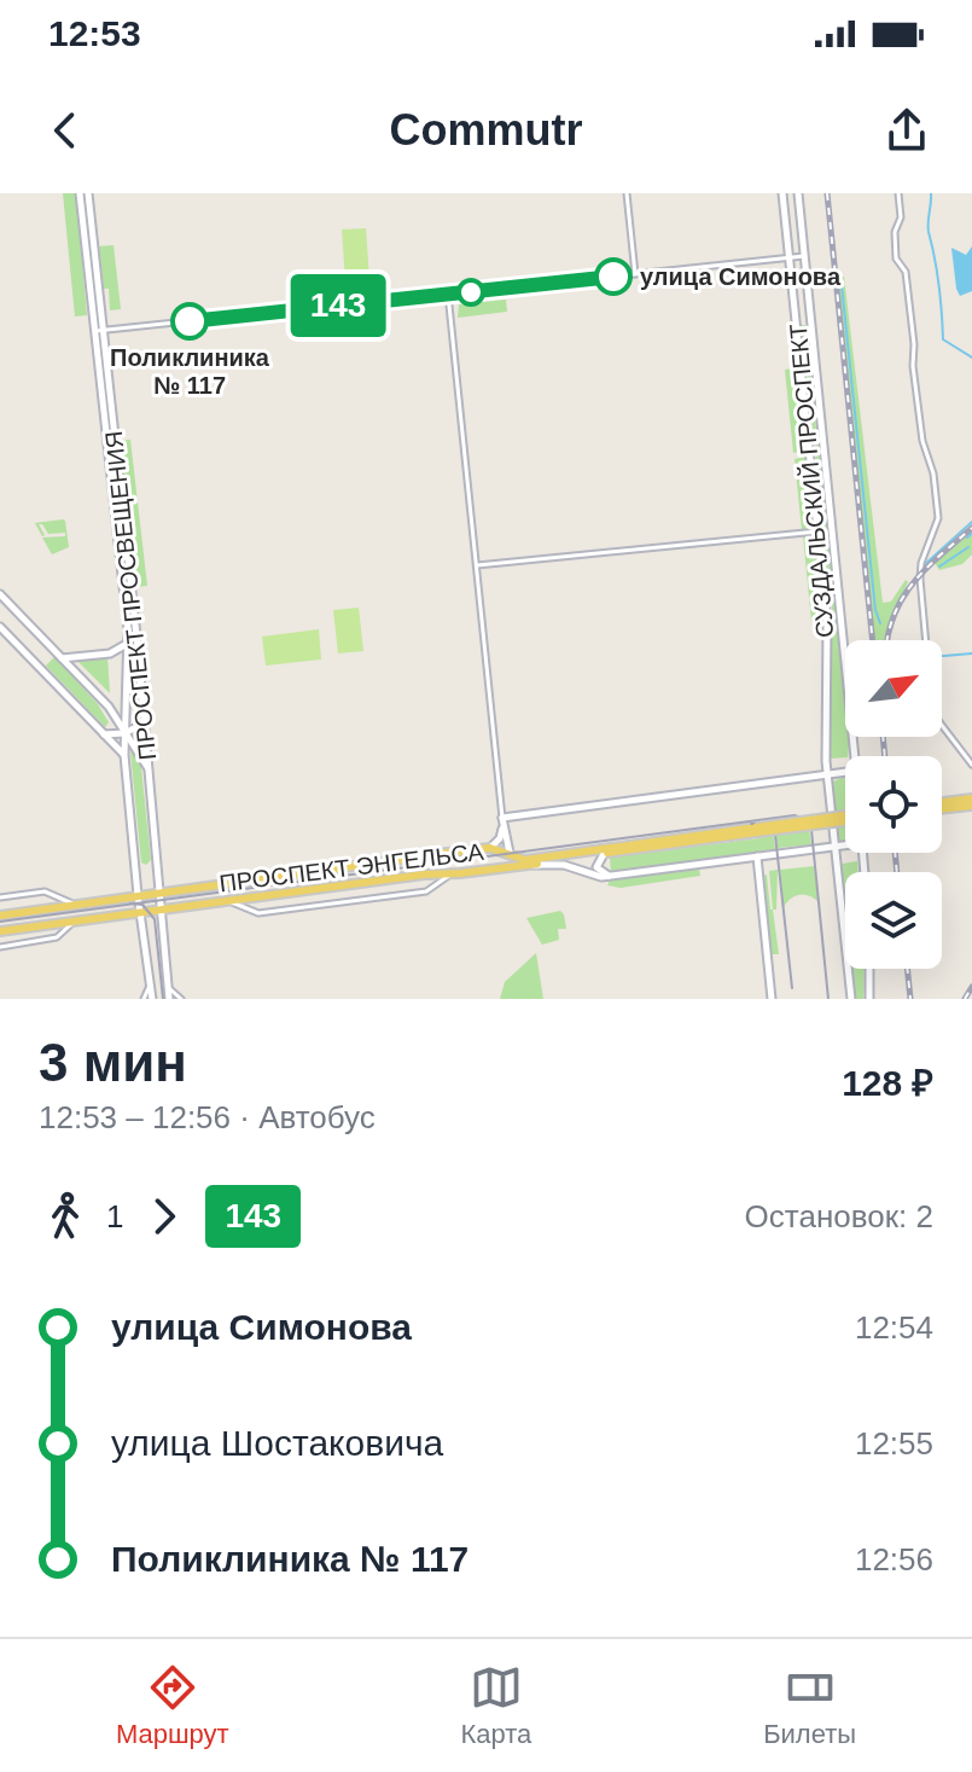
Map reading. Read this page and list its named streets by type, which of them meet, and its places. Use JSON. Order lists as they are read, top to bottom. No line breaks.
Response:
{"streets":{"main road":["СУЗДАЛЬСКИЙ ПРОСПЕКТ","ПРОСПЕКТ ПРОСВЕЩЕНИЯ","ПРОСПЕКТ ЭНГЕЛЬСА"]},"crossings":[["СУЗДАЛЬСКИЙ ПРОСПЕКТ","ПРОСПЕКТ ЭНГЕЛЬСА"],["ПРОСПЕКТ ПРОСВЕЩЕНИЯ","ПРОСПЕКТ ЭНГЕЛЬСА"]],"places":["улица Симонова","Поликлиника № 117"],"lines":["bus line 143"],"north":"top right","page":{"status":"12:53","header":"Commutr","on_map":"143","heading":["3 мин","12:53 – 12:56 · Автобус","128 ₽"],"legs":["1","143","Остановок: 2"],"list":[{"name":"улица Симонова","value":"12:54"},{"name":"улица Шостаковича","value":"12:55"},{"name":"Поликлиника № 117","value":"12:56"}],"tabs":["Маршрут","Карта","Билеты"]}}
